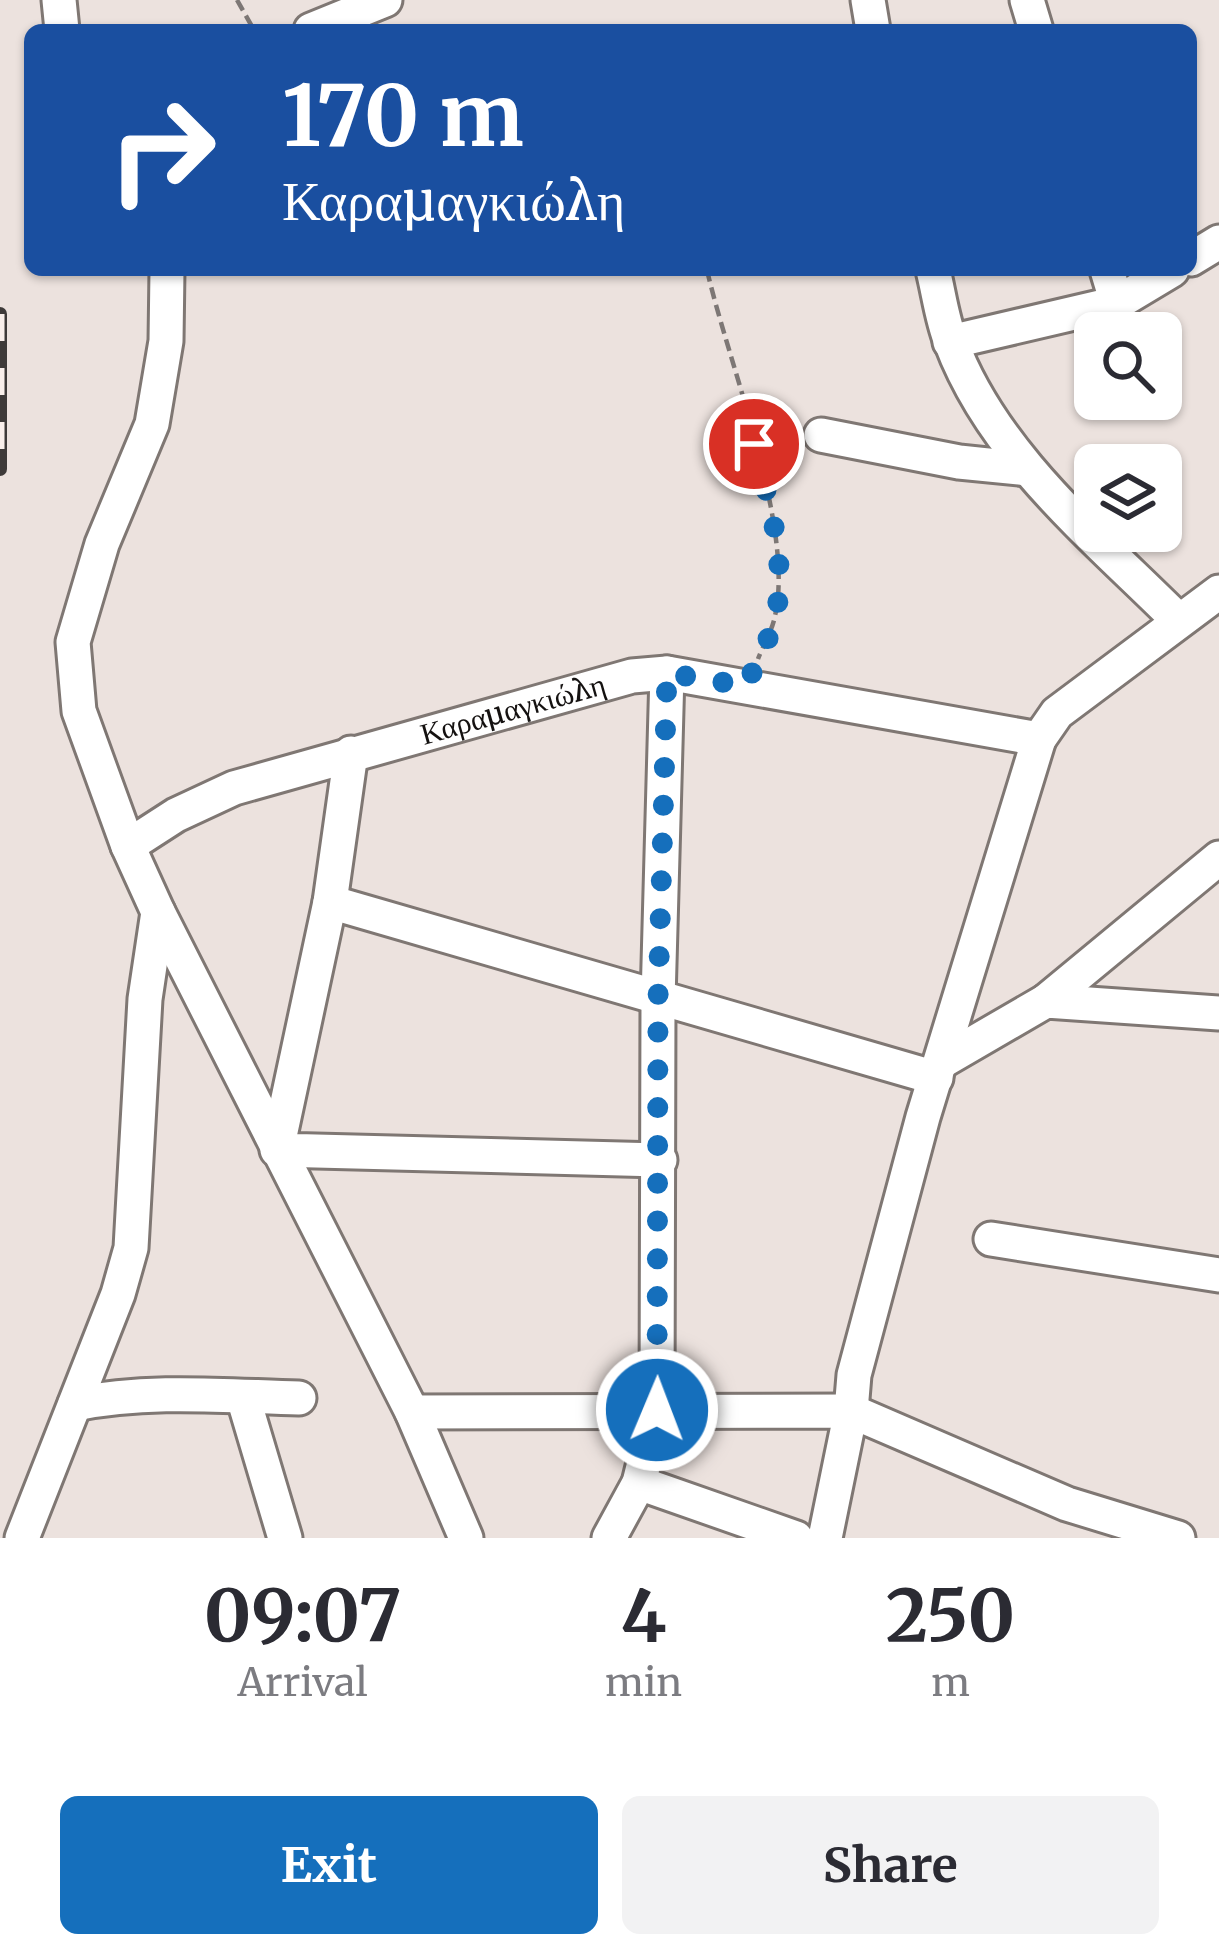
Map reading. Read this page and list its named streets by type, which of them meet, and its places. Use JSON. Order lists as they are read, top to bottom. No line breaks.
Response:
{"streets":{"street":["Καραμαγκιώλη"]},"page":{"turn":["170 m","Καραμαγκιώλη"],"eta":["09:07","Arrival","4","min","250","m"],"buttons":["Exit","Share"]}}
